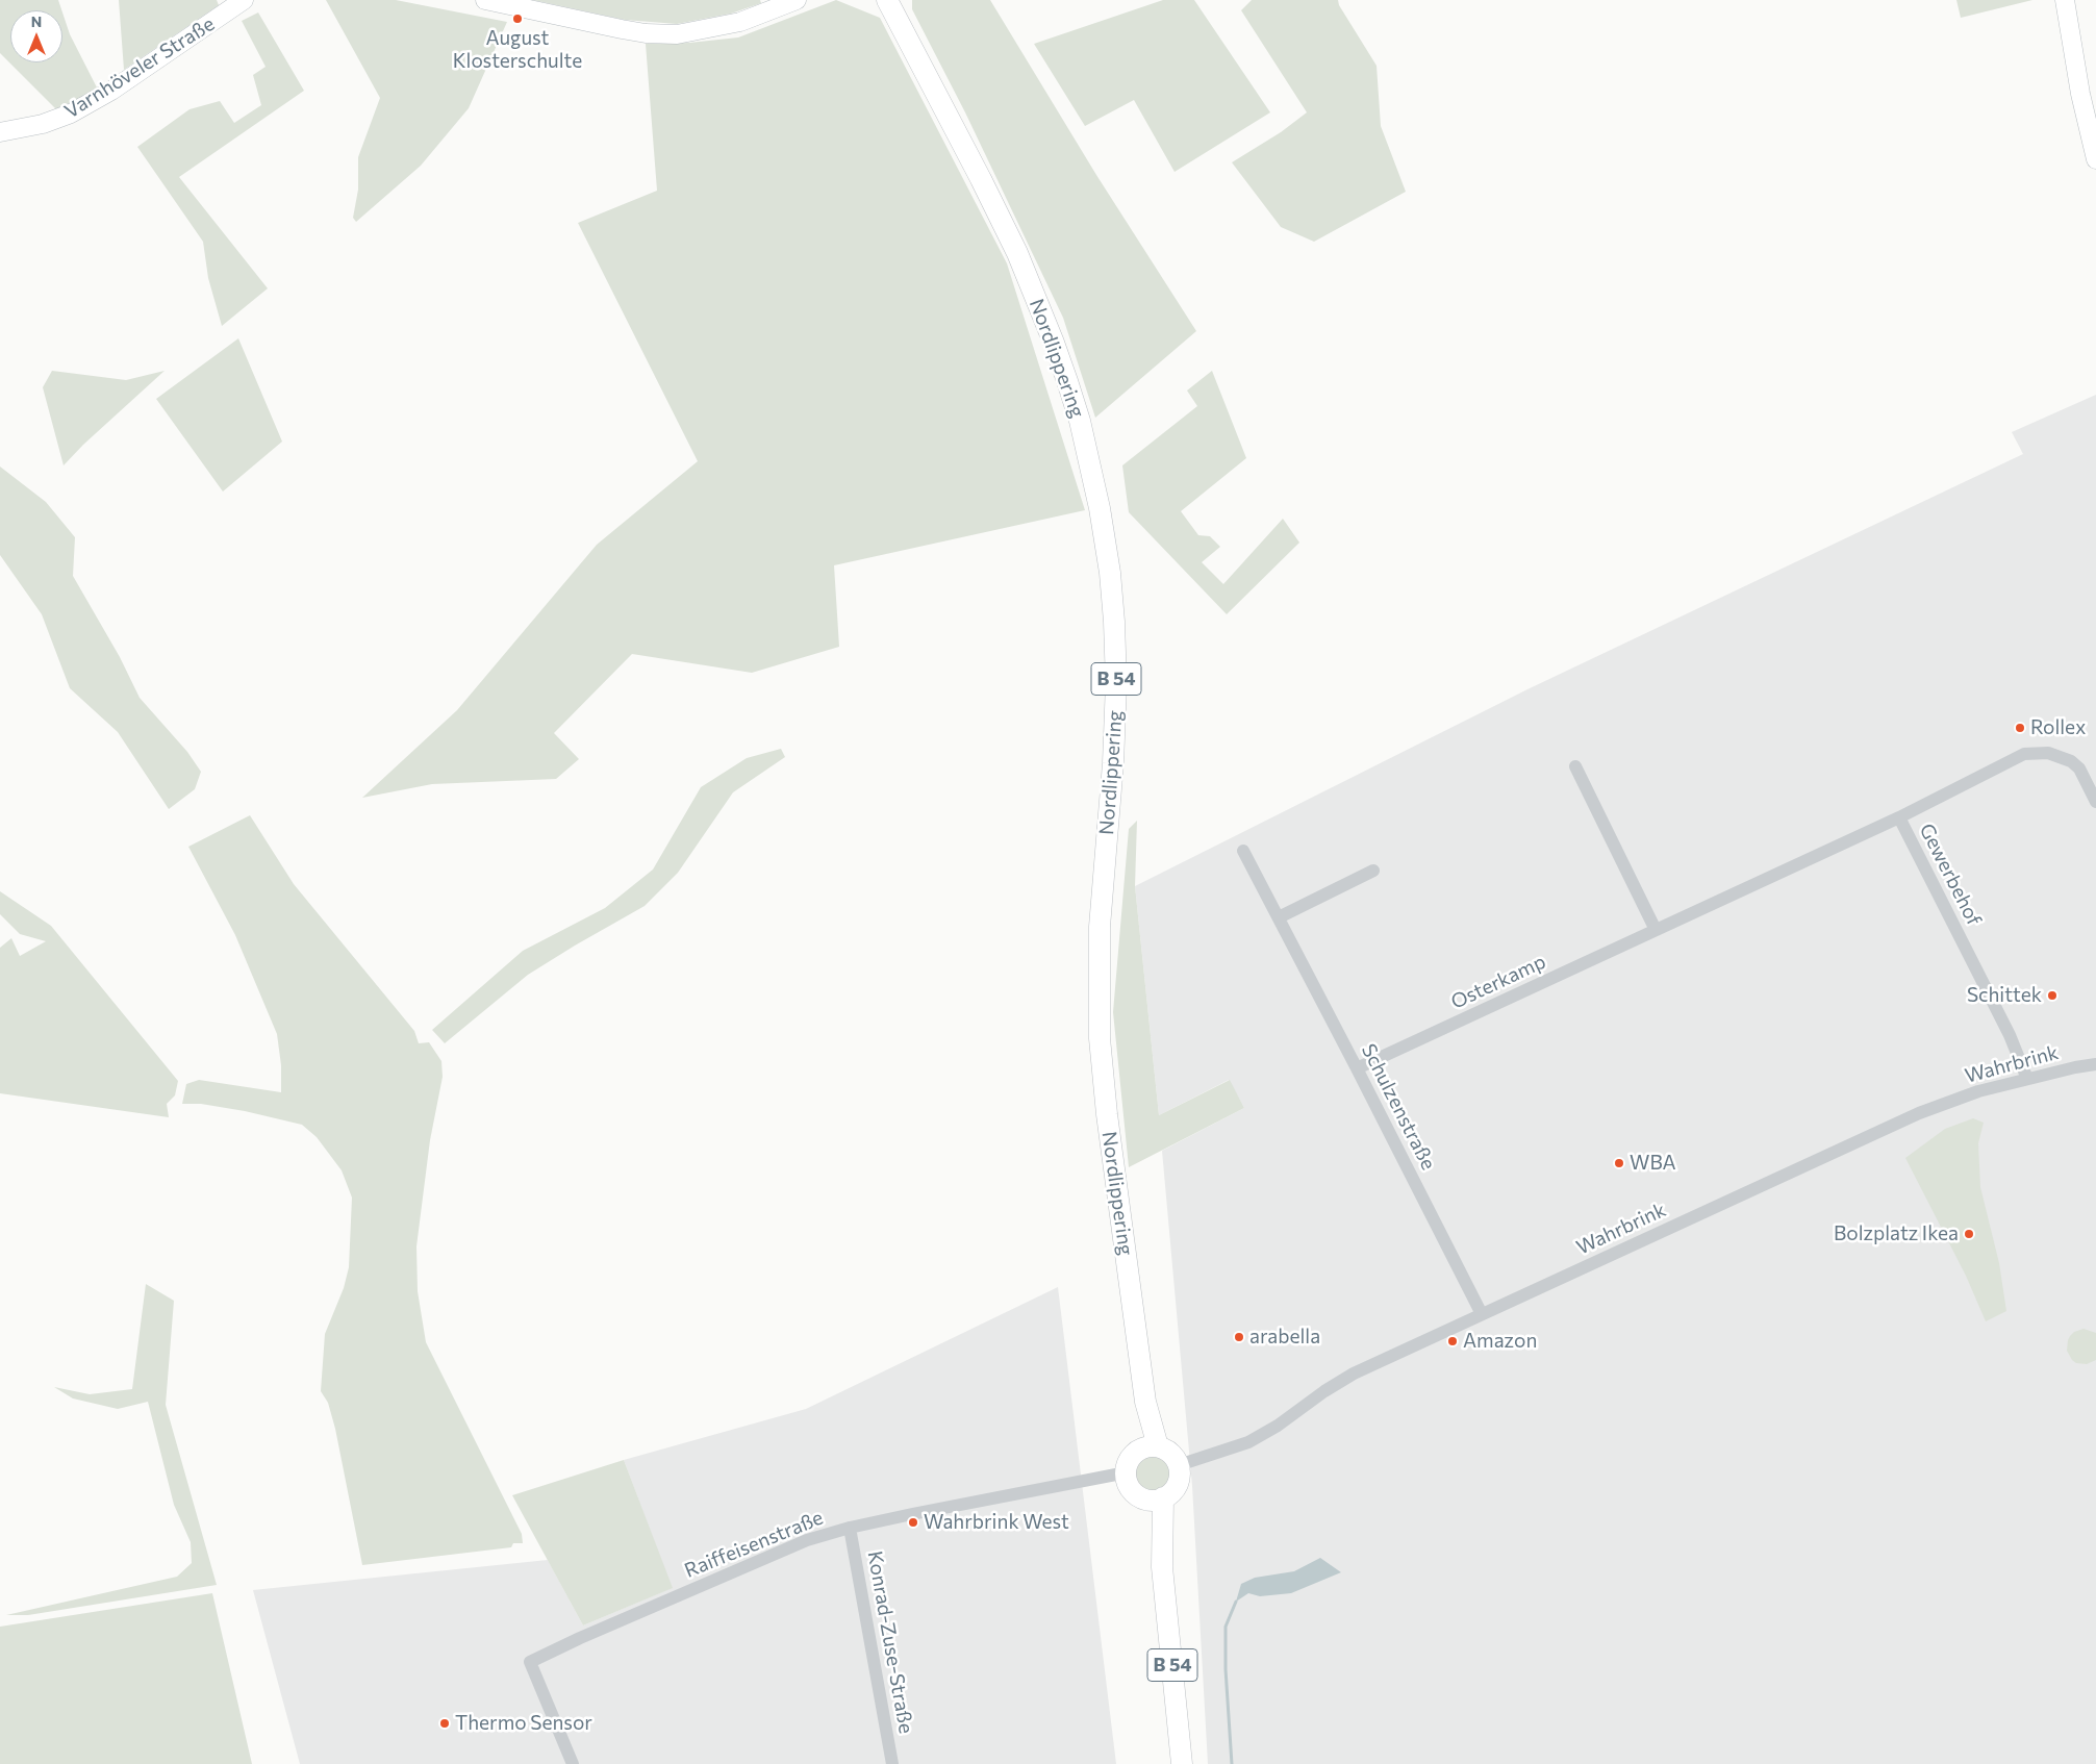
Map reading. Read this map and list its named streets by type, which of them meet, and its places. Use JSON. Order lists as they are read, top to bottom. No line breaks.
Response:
{"streets":{"main road":["Nordlippering","B 54"],"street":["Varnhöveler Straße","Gewerbehof","Osterkamp","Wahrbrink","Schulzenstraße","Raiffeisenstraße","Konrad-Zuse-Straße"]},"crossings":[["Nordlippering","B 54"],["Nordlippering","Wahrbrink"],["Nordlippering","Raiffeisenstraße"],["B 54","Wahrbrink"],["B 54","Raiffeisenstraße"],["Gewerbehof","Osterkamp"],["Gewerbehof","Wahrbrink"],["Osterkamp","Schulzenstraße"],["Wahrbrink","Schulzenstraße"],["Wahrbrink","Raiffeisenstraße"],["Raiffeisenstraße","Konrad-Zuse-Straße"]],"places":["August Klosterschulte","Rollex","Schittek","WBA","Bolzplatz Ikea","arabella","Amazon","Wahrbrink West","Thermo Sensor"],"north":"top"}
